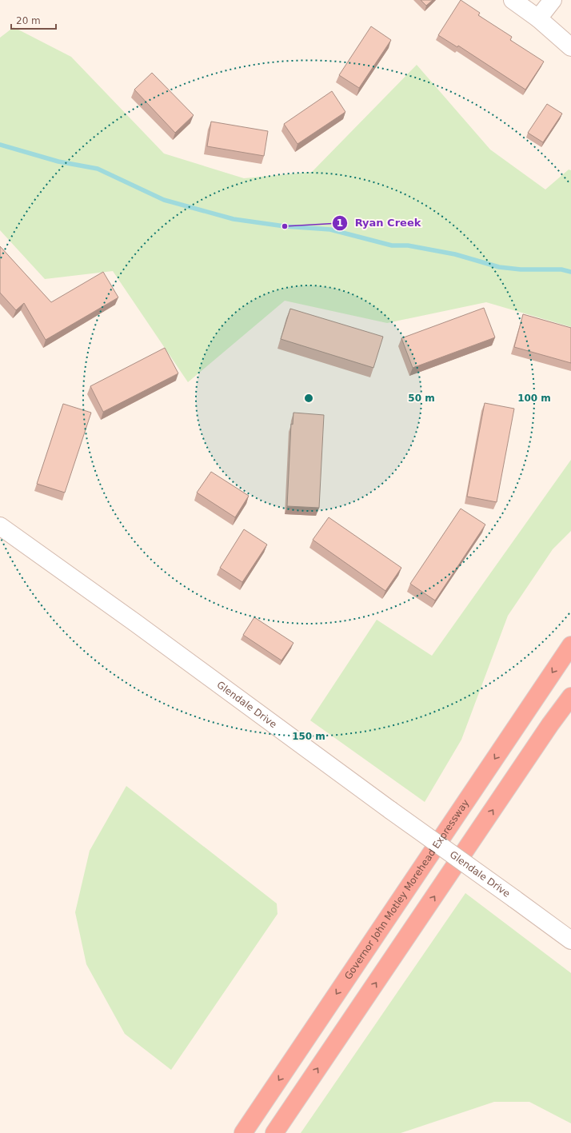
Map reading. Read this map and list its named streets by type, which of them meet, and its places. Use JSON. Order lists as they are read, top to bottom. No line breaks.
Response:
{"streets":{"highway":["Governor John Motley Morehead Expressway"],"street":["Glendale Drive"]},"places":["Ryan Creek"],"scale_bar":"20 m","rings":["50 m","100 m","150 m"]}
